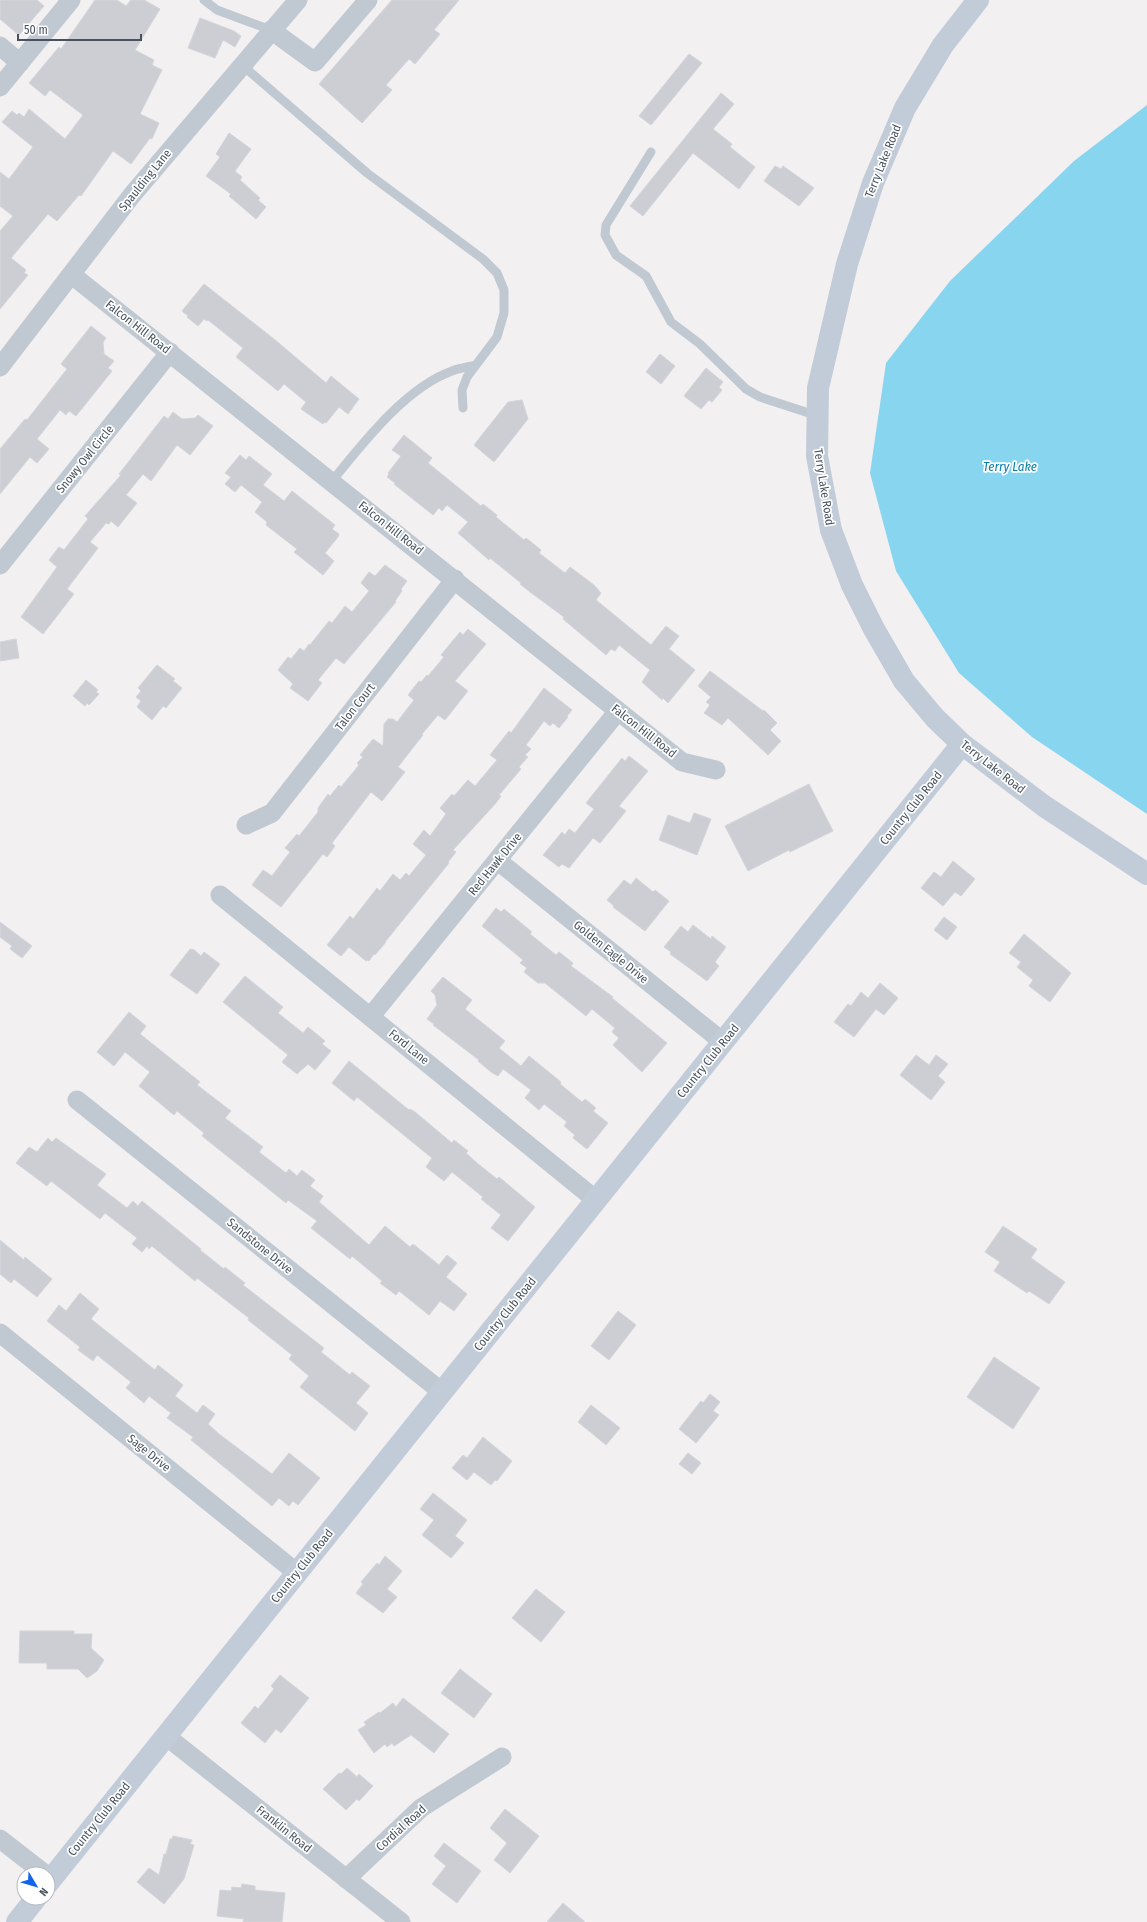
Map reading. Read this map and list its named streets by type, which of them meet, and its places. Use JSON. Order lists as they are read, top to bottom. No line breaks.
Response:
{"streets":{"street":["Terry Lake Road","Spaulding Lane","Falcon Hill Road","Snowy Owl Circle","Talon Court","Country Club Road","Red Hawk Drive","Golden Eagle Drive","Ford Lane","Sandstone Drive","Sage Drive","Cordial Road","Franklin Road"]},"crossings":[["Terry Lake Road","Country Club Road"],["Spaulding Lane","Falcon Hill Road"],["Falcon Hill Road","Snowy Owl Circle"],["Falcon Hill Road","Talon Court"],["Falcon Hill Road","Red Hawk Drive"],["Country Club Road","Golden Eagle Drive"],["Country Club Road","Ford Lane"],["Country Club Road","Sandstone Drive"],["Country Club Road","Sage Drive"],["Country Club Road","Franklin Road"],["Red Hawk Drive","Golden Eagle Drive"],["Red Hawk Drive","Ford Lane"],["Cordial Road","Franklin Road"]],"water":["Terry Lake"],"scale_bar":"50 m","north":"bottom right"}
